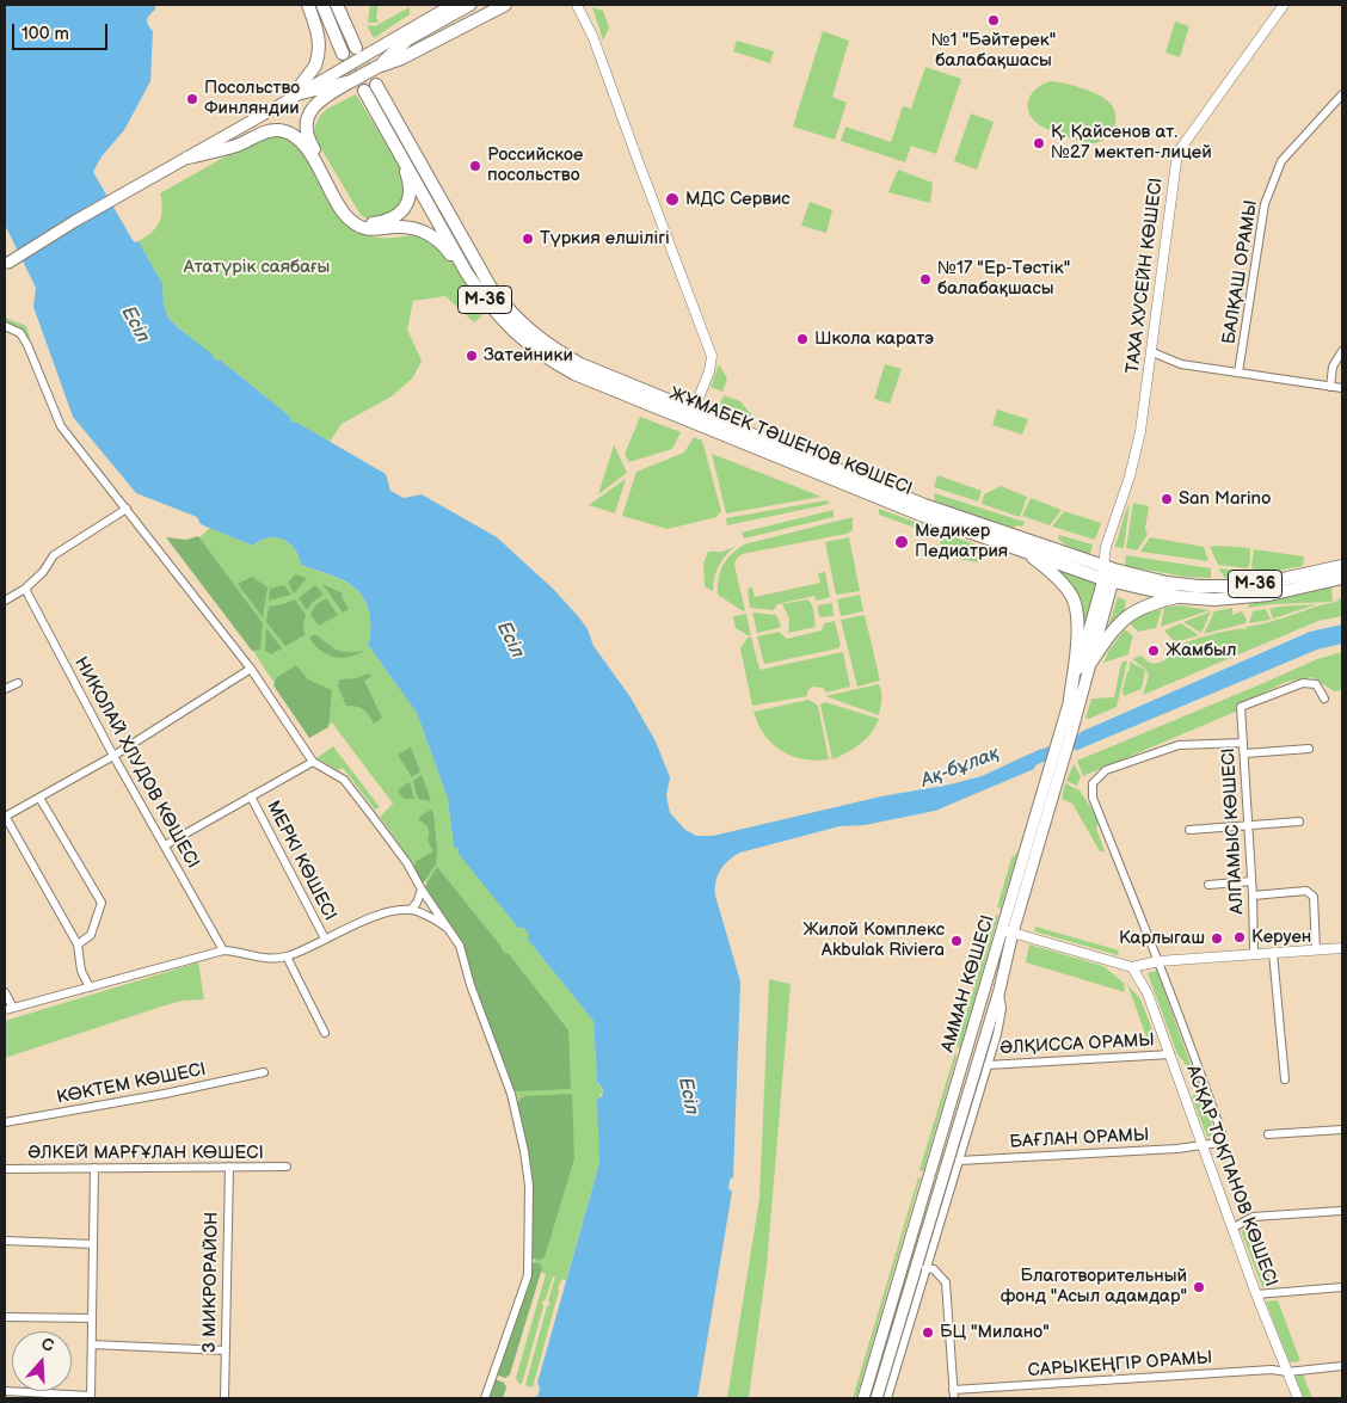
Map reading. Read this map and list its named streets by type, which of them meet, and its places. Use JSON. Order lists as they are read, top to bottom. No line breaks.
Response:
{"streets":{"main road":["M-36","ЖҰМАБЕК ТӘШЕНОВ КӨШЕСІ","АММАН КӨШЕСІ"],"street":["БАЛҚАШ ОРАМЫ","ТАХА ХУСЕЙН КӨШЕСІ","НИКОЛАЙ ХЛУДОВ КӨШЕСІ","АЛПАМЫС КӨШЕСІ","МЕРКІ КӨШЕСІ","ӘЛҚИССА ОРАМЫ","КӨКТЕМ КӨШЕСІ","БАҒЛАН ОРАМЫ","ӘЛКЕЙ МАРҒҰЛАН КӨШЕСІ","АСҚАР ТОҚПАНОВ КӨШЕСІ","3 МИКРОРАЙОН","САРЫКЕҢГІР ОРАМЫ"]},"crossings":[["ТАХА ХУСЕЙН КӨШЕСІ","ЖҰМАБЕК ТӘШЕНОВ КӨШЕСІ"],["ТАХА ХУСЕЙН КӨШЕСІ","АММАН КӨШЕСІ"],["ЖҰМАБЕК ТӘШЕНОВ КӨШЕСІ","АММАН КӨШЕСІ"],["АММАН КӨШЕСІ","ӘЛҚИССА ОРАМЫ"],["АММАН КӨШЕСІ","БАҒЛАН ОРАМЫ"],["ӘЛҚИССА ОРАМЫ","АСҚАР ТОҚПАНОВ КӨШЕСІ"],["БАҒЛАН ОРАМЫ","АСҚАР ТОҚПАНОВ КӨШЕСІ"],["ӘЛКЕЙ МАРҒҰЛАН КӨШЕСІ","3 МИКРОРАЙОН"],["АСҚАР ТОҚПАНОВ КӨШЕСІ","САРЫКЕҢГІР ОРАМЫ"]],"water":["Есіл","Ақ-бұлақ"],"parks":["Ататүрік саябағы"],"places":["№1 \"Бәйтерек\" балабақшасы","Посольство Финляндии","Қ. Қайсенов ат. №27 мектеп-лицей","Российское посольство","МДС Сервис","Түркия елшілігі","№17 \"Ер-Төстік\" балабақшасы","Школа каратэ","Затейники","San Marino","Медикер Педиатрия","Жамбыл","Керуен","Карлыгаш","Жилой Комплекс Akbulak Riviera","Благотворительный фонд \"Асыл адамдар\"","БЦ \"Милано\""],"scale_bar":"100 m","north":"top"}
